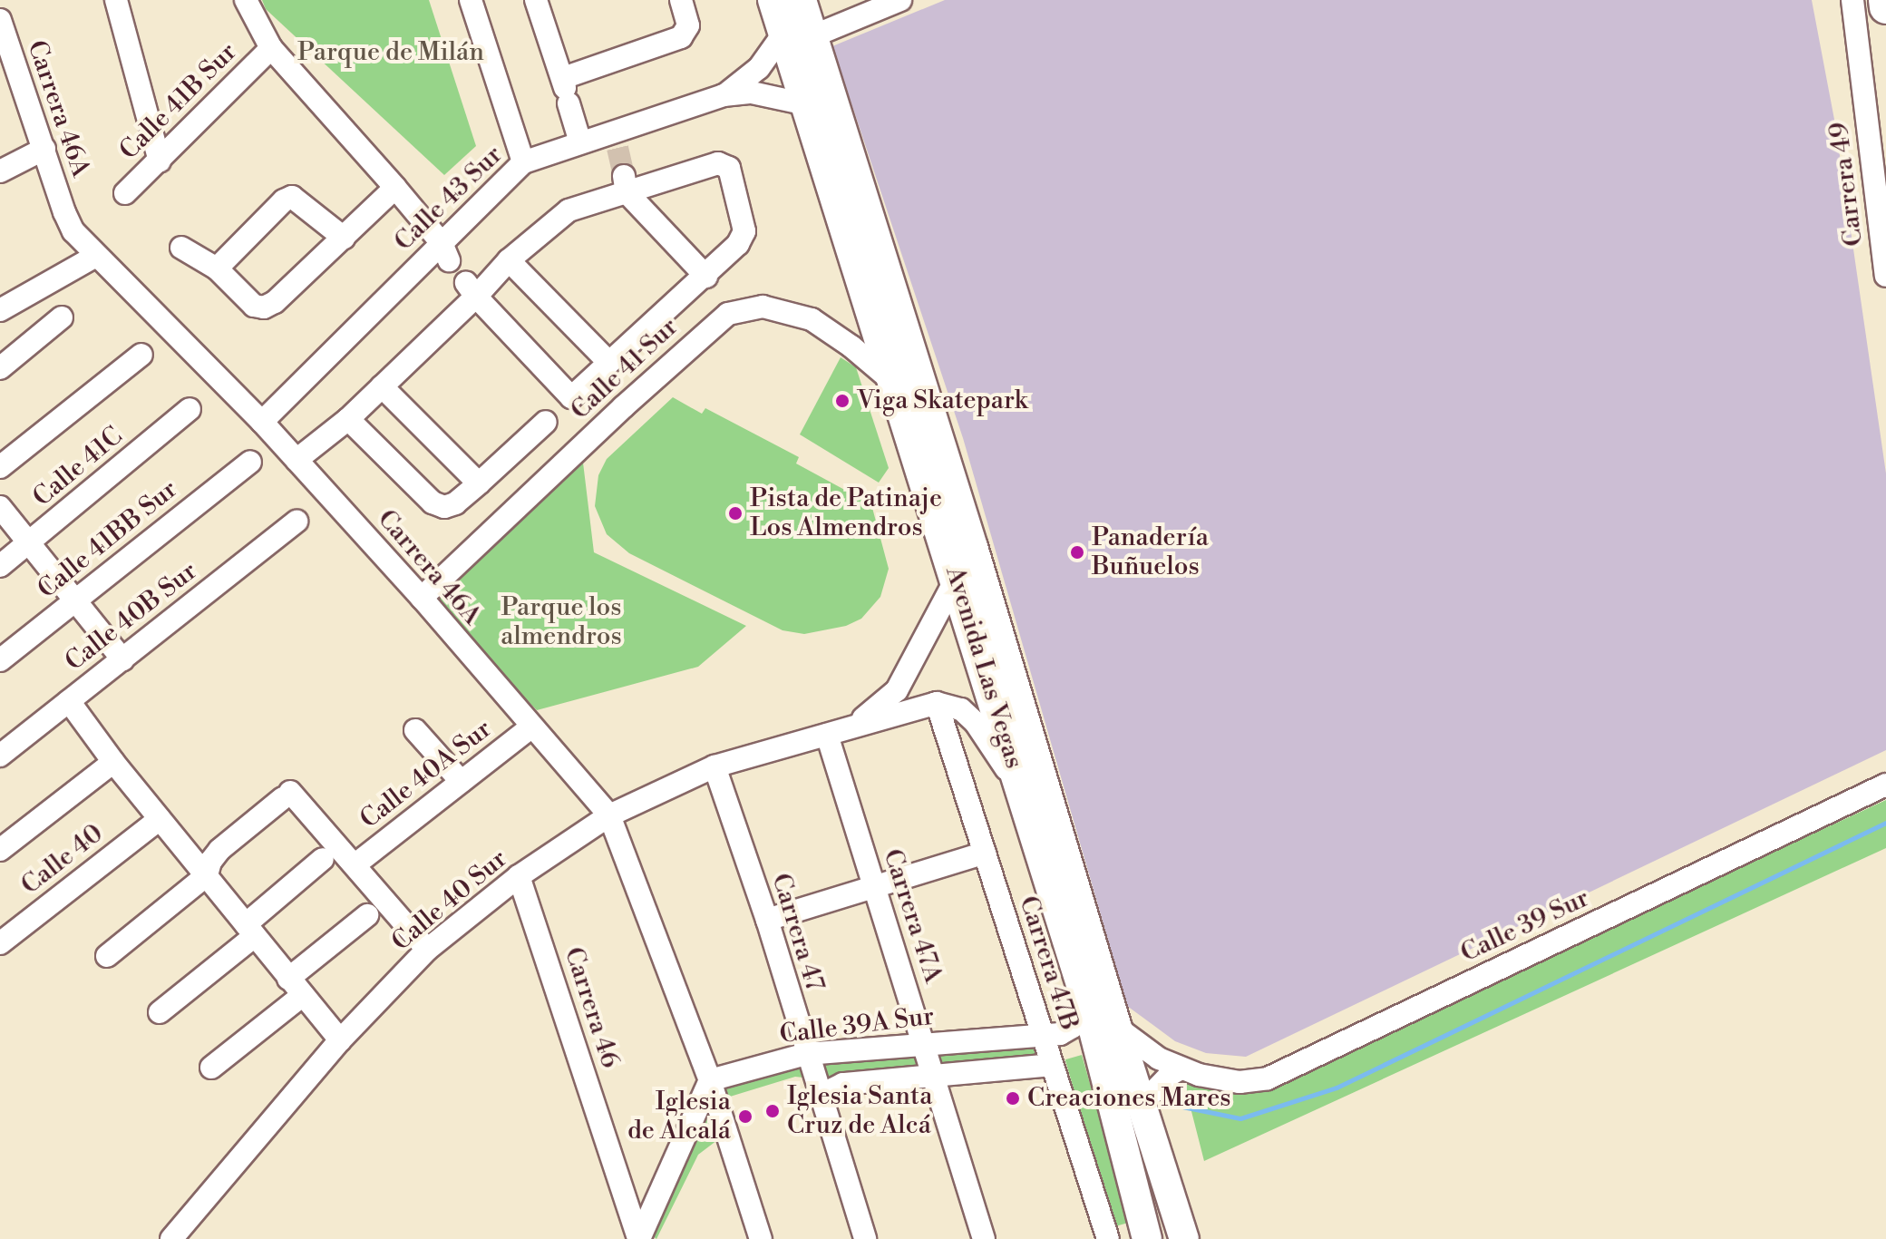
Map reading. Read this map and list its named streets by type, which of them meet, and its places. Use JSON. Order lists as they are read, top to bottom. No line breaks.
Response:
{"streets":{"main road":["Avenida Las Vegas"],"street":["Calle 41B Sur","Carrera 46A","Carrera 49","Calle 43 Sur","Calle 41 Sur","Calle 41C","Calle 41BB Sur","Calle 40B Sur","Calle 40A Sur","Calle 40","Calle 40 Sur","Carrera 47A","Calle 39 Sur","Carrera 47","Carrera 47B","Carrera 46","Calle 39A Sur"]},"crossings":[["Carrera 46A","Calle 43 Sur"],["Carrera 46A","Calle 41 Sur"],["Carrera 46A","Calle 40A Sur"],["Carrera 46A","Calle 40 Sur"],["Carrera 46A","Calle 39A Sur"],["Calle 41 Sur","Avenida Las Vegas"],["Avenida Las Vegas","Calle 40 Sur"],["Avenida Las Vegas","Calle 39 Sur"],["Avenida Las Vegas","Calle 39A Sur"],["Calle 40 Sur","Carrera 47A"],["Calle 40 Sur","Carrera 47"],["Calle 40 Sur","Carrera 47B"],["Calle 40 Sur","Carrera 46"],["Carrera 47A","Calle 39A Sur"],["Carrera 47","Calle 39A Sur"],["Carrera 47B","Calle 39A Sur"]],"parks":["Parque de Milán","Parque los almendros"],"places":["Viga Skatepark","Pista de Patinaje Los Almendros","Panadería Buñuelos","Creaciones Mares","Iglesia Santa Cruz de Alcá","Iglesia de Alcalá"]}
